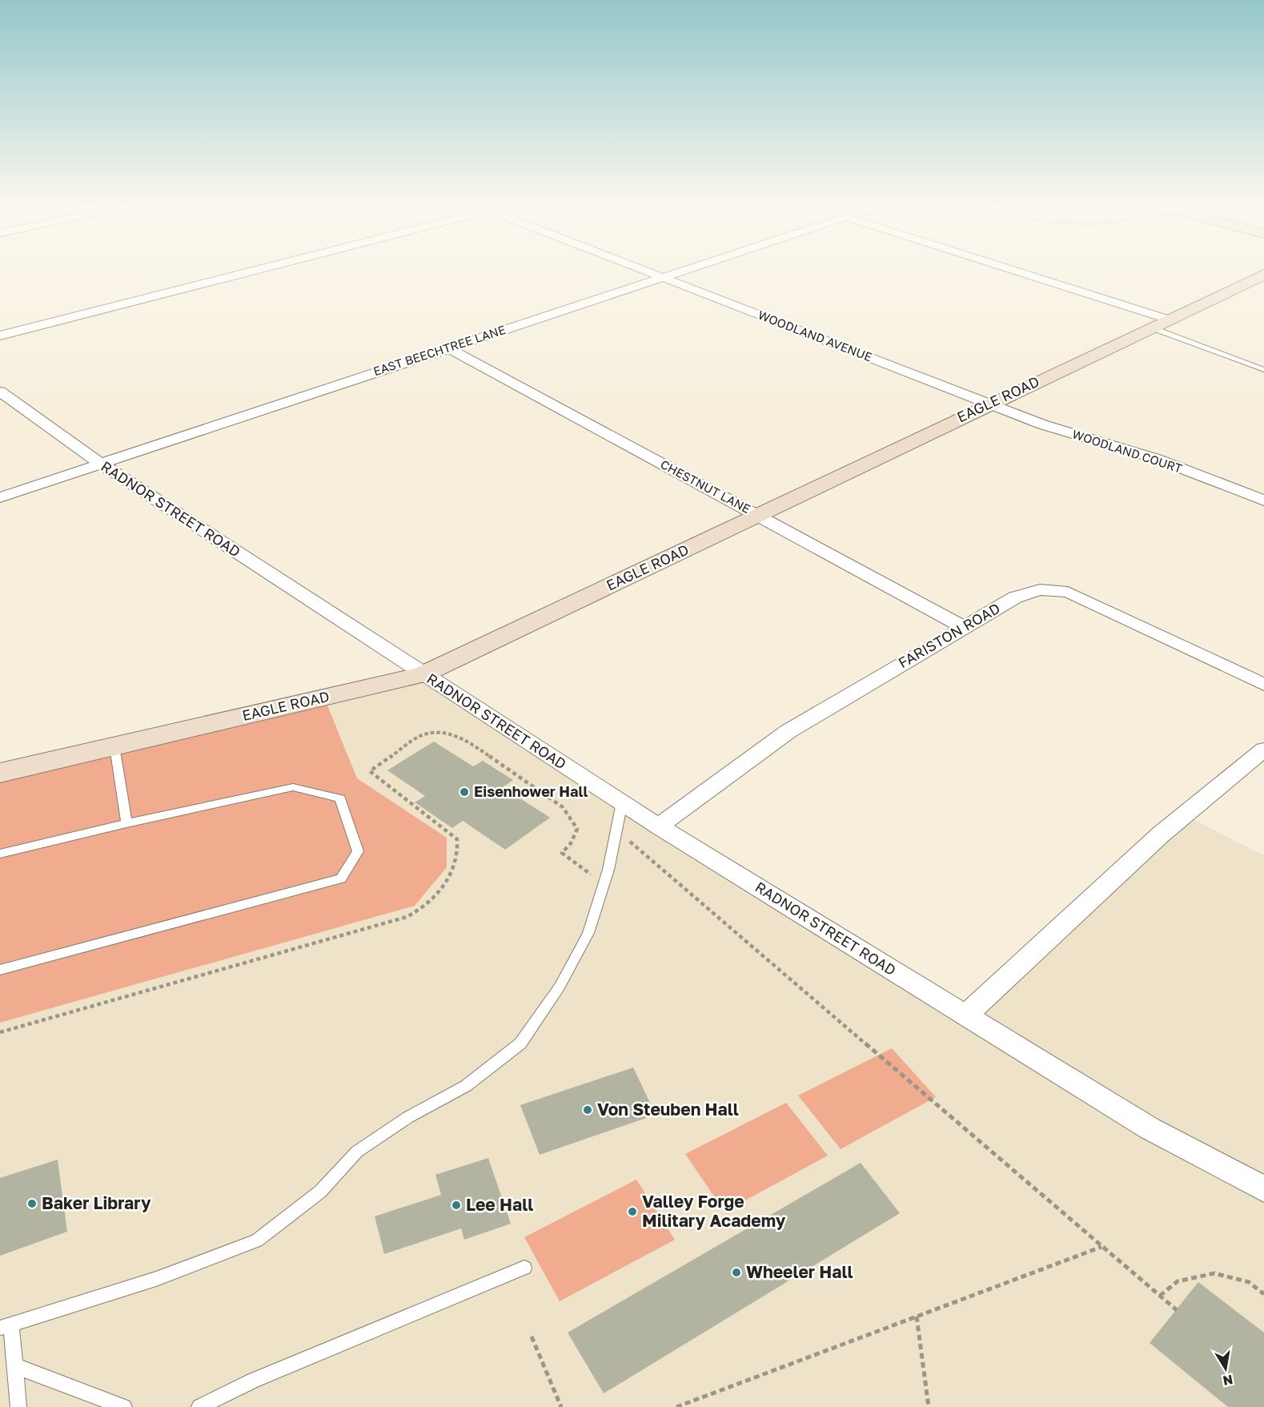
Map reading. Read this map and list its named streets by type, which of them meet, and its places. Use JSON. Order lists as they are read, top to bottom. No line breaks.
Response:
{"streets":{"street":["WOODLAND AVENUE","EAST BEECHTREE LANE","EAGLE ROAD","WOODLAND COURT","CHESTNUT LANE","RADNOR STREET ROAD","FARISTON ROAD"]},"crossings":[["WOODLAND AVENUE","EAST BEECHTREE LANE"],["WOODLAND AVENUE","EAGLE ROAD"],["WOODLAND AVENUE","WOODLAND COURT"],["EAST BEECHTREE LANE","CHESTNUT LANE"],["EAST BEECHTREE LANE","RADNOR STREET ROAD"],["EAGLE ROAD","WOODLAND COURT"],["EAGLE ROAD","CHESTNUT LANE"],["EAGLE ROAD","RADNOR STREET ROAD"],["CHESTNUT LANE","FARISTON ROAD"],["RADNOR STREET ROAD","FARISTON ROAD"]],"places":["Eisenhower Hall","Von Steuben Hall","Baker Library","Lee Hall","Valley Forge Military Academy","Wheeler Hall"],"north":"bottom"}
